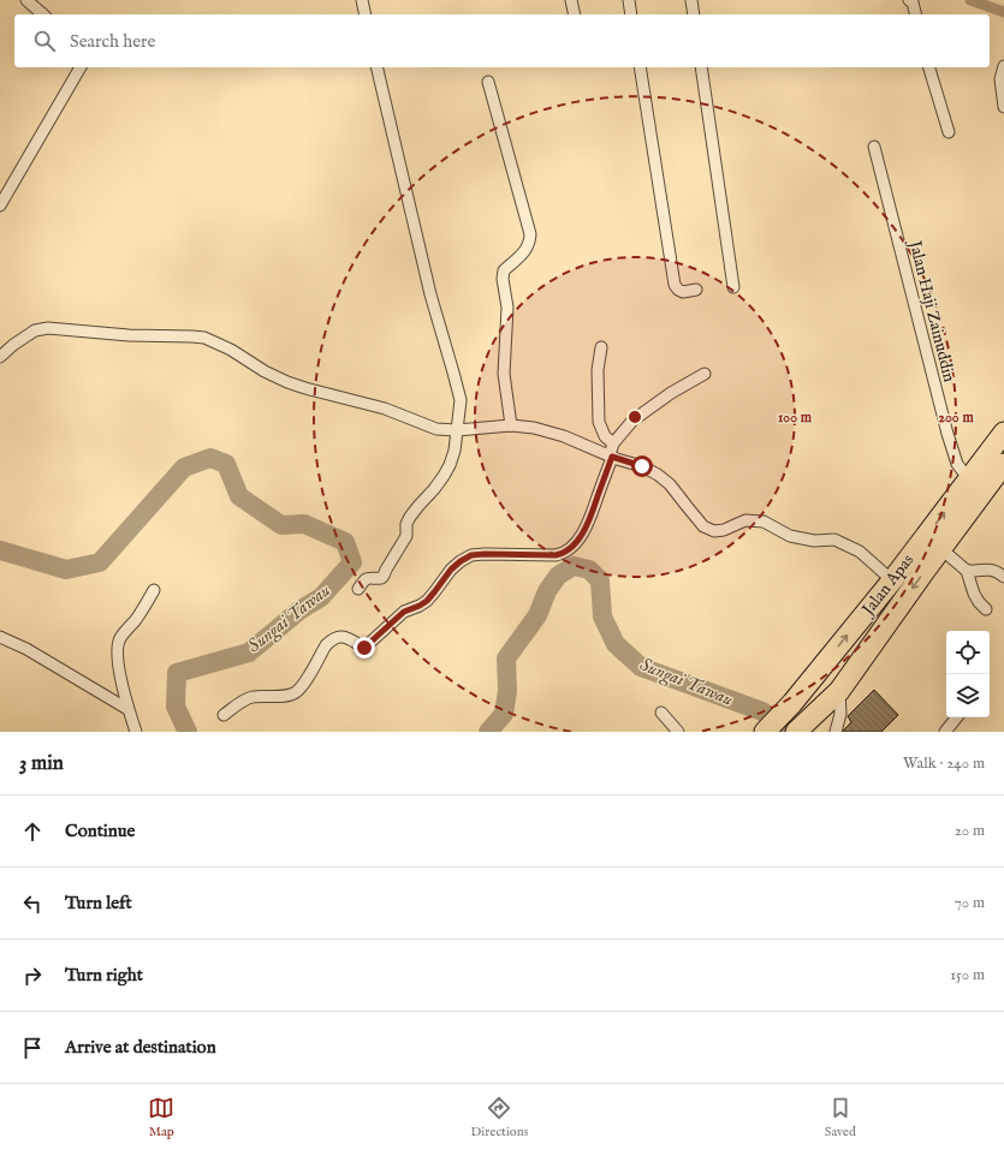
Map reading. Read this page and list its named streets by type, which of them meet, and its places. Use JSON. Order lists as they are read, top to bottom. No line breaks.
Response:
{"streets":{"highway":["Jalan Apas"],"street":["Jalan Haji Zainuddin"]},"crossings":[["Jalan Haji Zainuddin","Jalan Apas"]],"water":["Sungai Tawau"],"page":{"search":"Search here","heading":["3 min","Walk · 240 m"],"list":[["Continue","20 m"],["Turn left","70 m"],["Turn right","150 m"],"Arrive at destination"],"nav":["Map","Directions","Saved"]},"rings":["100 m","200 m"]}
